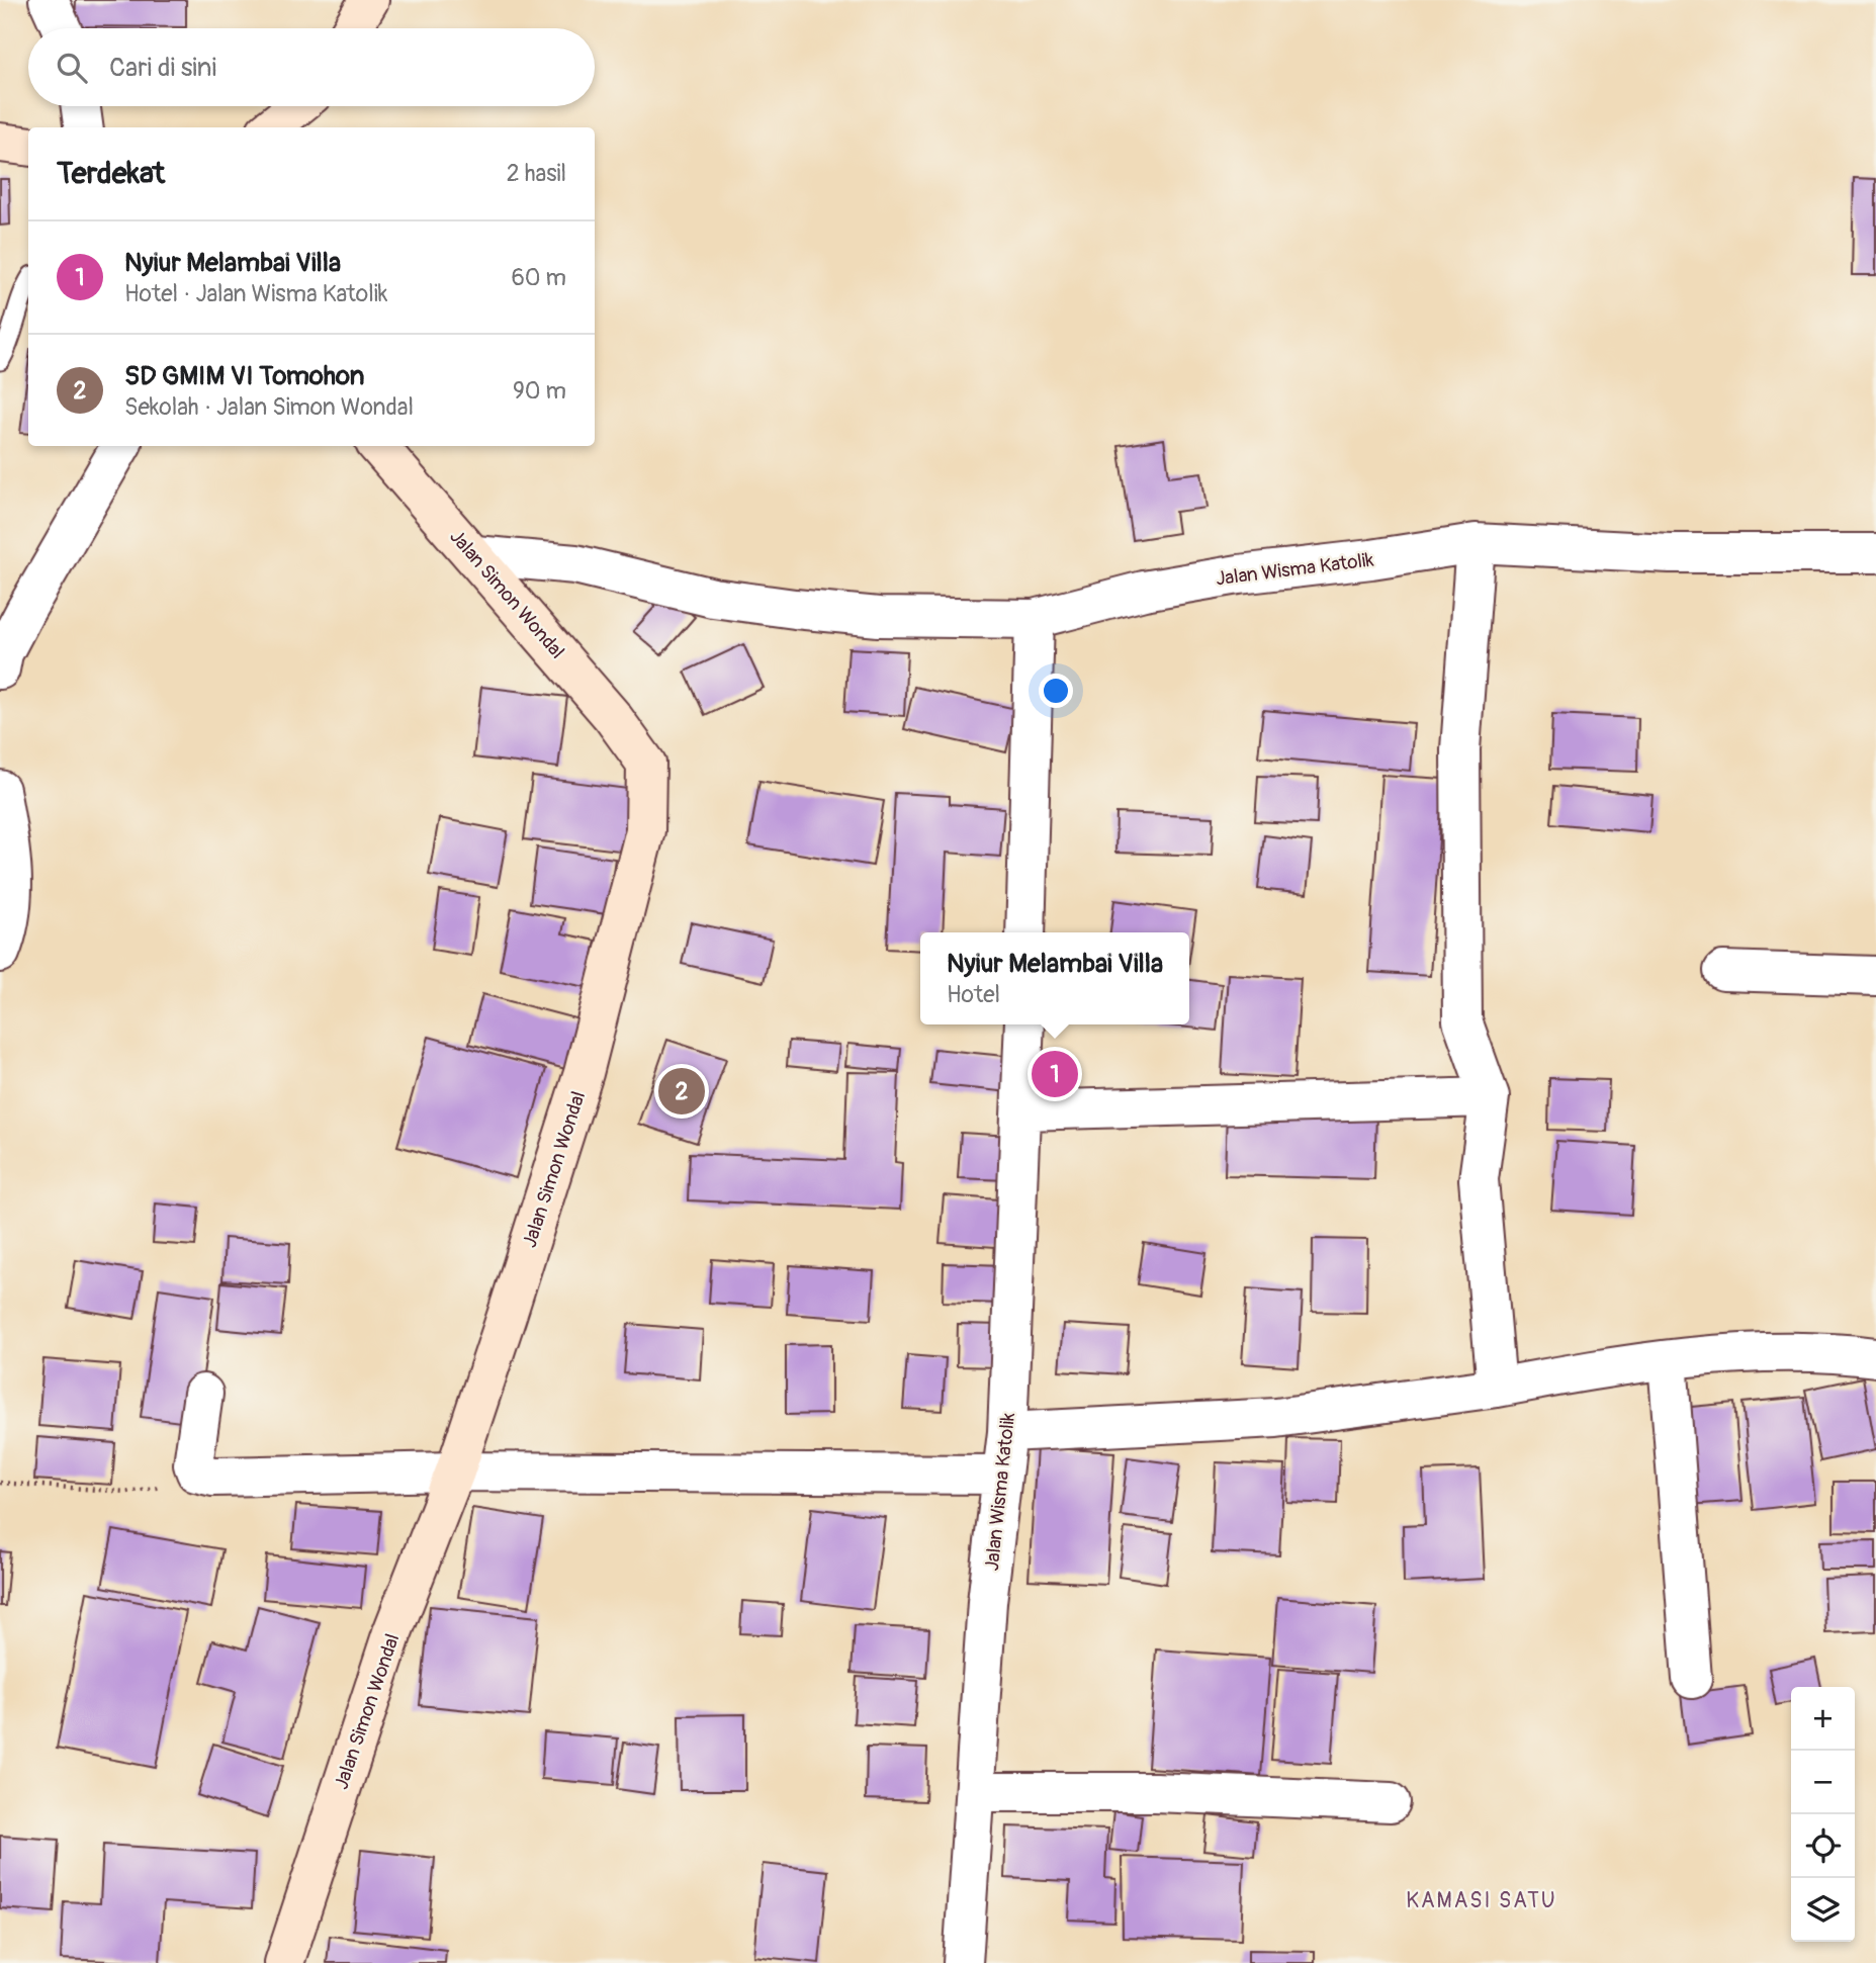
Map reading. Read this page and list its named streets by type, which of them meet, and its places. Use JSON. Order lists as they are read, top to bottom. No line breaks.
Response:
{"streets":{"street":["Jalan Wisma Katolik","Jalan Simon Wondal"]},"crossings":[["Jalan Wisma Katolik","Jalan Simon Wondal"]],"districts":["KAMASI SATU"],"page":{"search":"Cari di sini","heading":["Terdekat","2 hasil"],"list":[{"mark":"1","name":"Nyiur Melambai Villa","note":"Hotel · Jalan Wisma Katolik","value":"60 m"},{"mark":"2","name":"SD GMIM VI Tomohon","note":"Sekolah · Jalan Simon Wondal","value":"90 m"}],"popup":["Nyiur Melambai Villa","Hotel"],"pins":["1","2"],"map_buttons":["+","−"]}}
